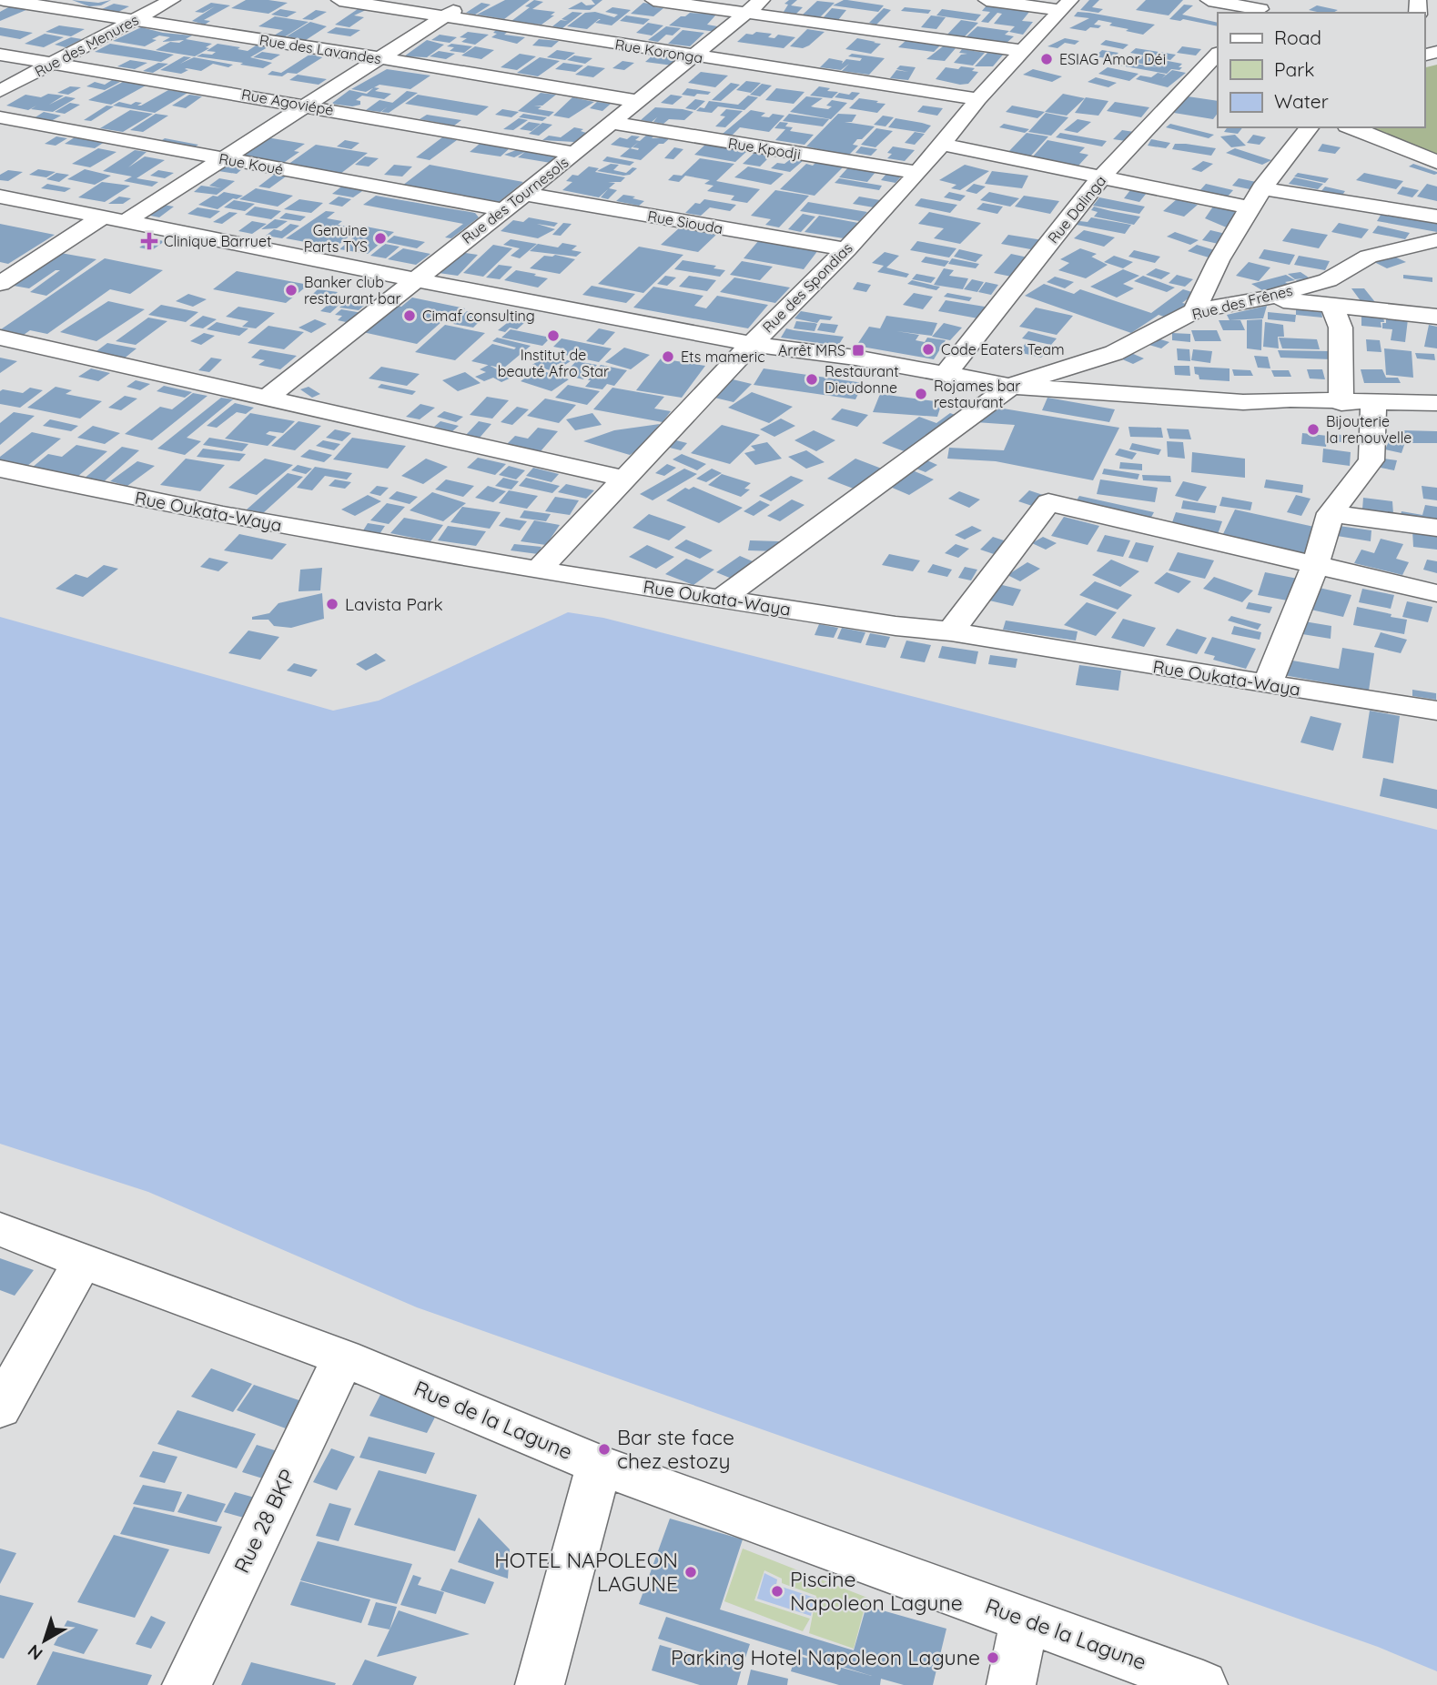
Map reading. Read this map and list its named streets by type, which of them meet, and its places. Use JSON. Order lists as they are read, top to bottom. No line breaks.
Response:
{"streets":{"street":["Rue des Menures","Rue des Lavandes","Rue Koronga","Rue Agoviépé","Rue Kpodji","Rue Koué","Rue des Tournesols","Rue Dalinga","Rue Siouda","Rue des Spondias","Rue des Frênes","Rue Oukata-Waya","Rue de la Lagune","Rue 28 BKP"]},"crossings":[["Rue des Menures","Rue des Lavandes"],["Rue des Menures","Rue Agoviépé"],["Rue des Lavandes","Rue des Tournesols"],["Rue Koronga","Rue des Tournesols"],["Rue Koronga","Rue des Spondias"],["Rue Agoviépé","Rue des Tournesols"],["Rue Kpodji","Rue des Tournesols"],["Rue Kpodji","Rue des Spondias"],["Rue Koué","Rue des Tournesols"],["Rue des Tournesols","Rue Siouda"],["Rue Siouda","Rue des Spondias"],["Rue des Spondias","Rue Oukata-Waya"],["Rue de la Lagune","Rue 28 BKP"]],"places":{"other":["ESIAG Amor Déi","Genuine Parts TYS","Banker club restaurant bar","Cimaf consulting","Institut de beauté Afro Star","Code Eaters Team","Ets mameric","Restaurant Dieudonne","Rojames bar restaurant","Bijouterie la renouvelle","Lavista Park","Bar ste face chez estozy","HOTEL NAPOLEON LAGUNE","Piscine Napoleon Lagune","Parking Hotel Napoleon Lagune"],"health":["Clinique Barruet"],"transit":["Arrêt MRS"]},"legend":["Road","Park","Water"],"north":"bottom left"}
